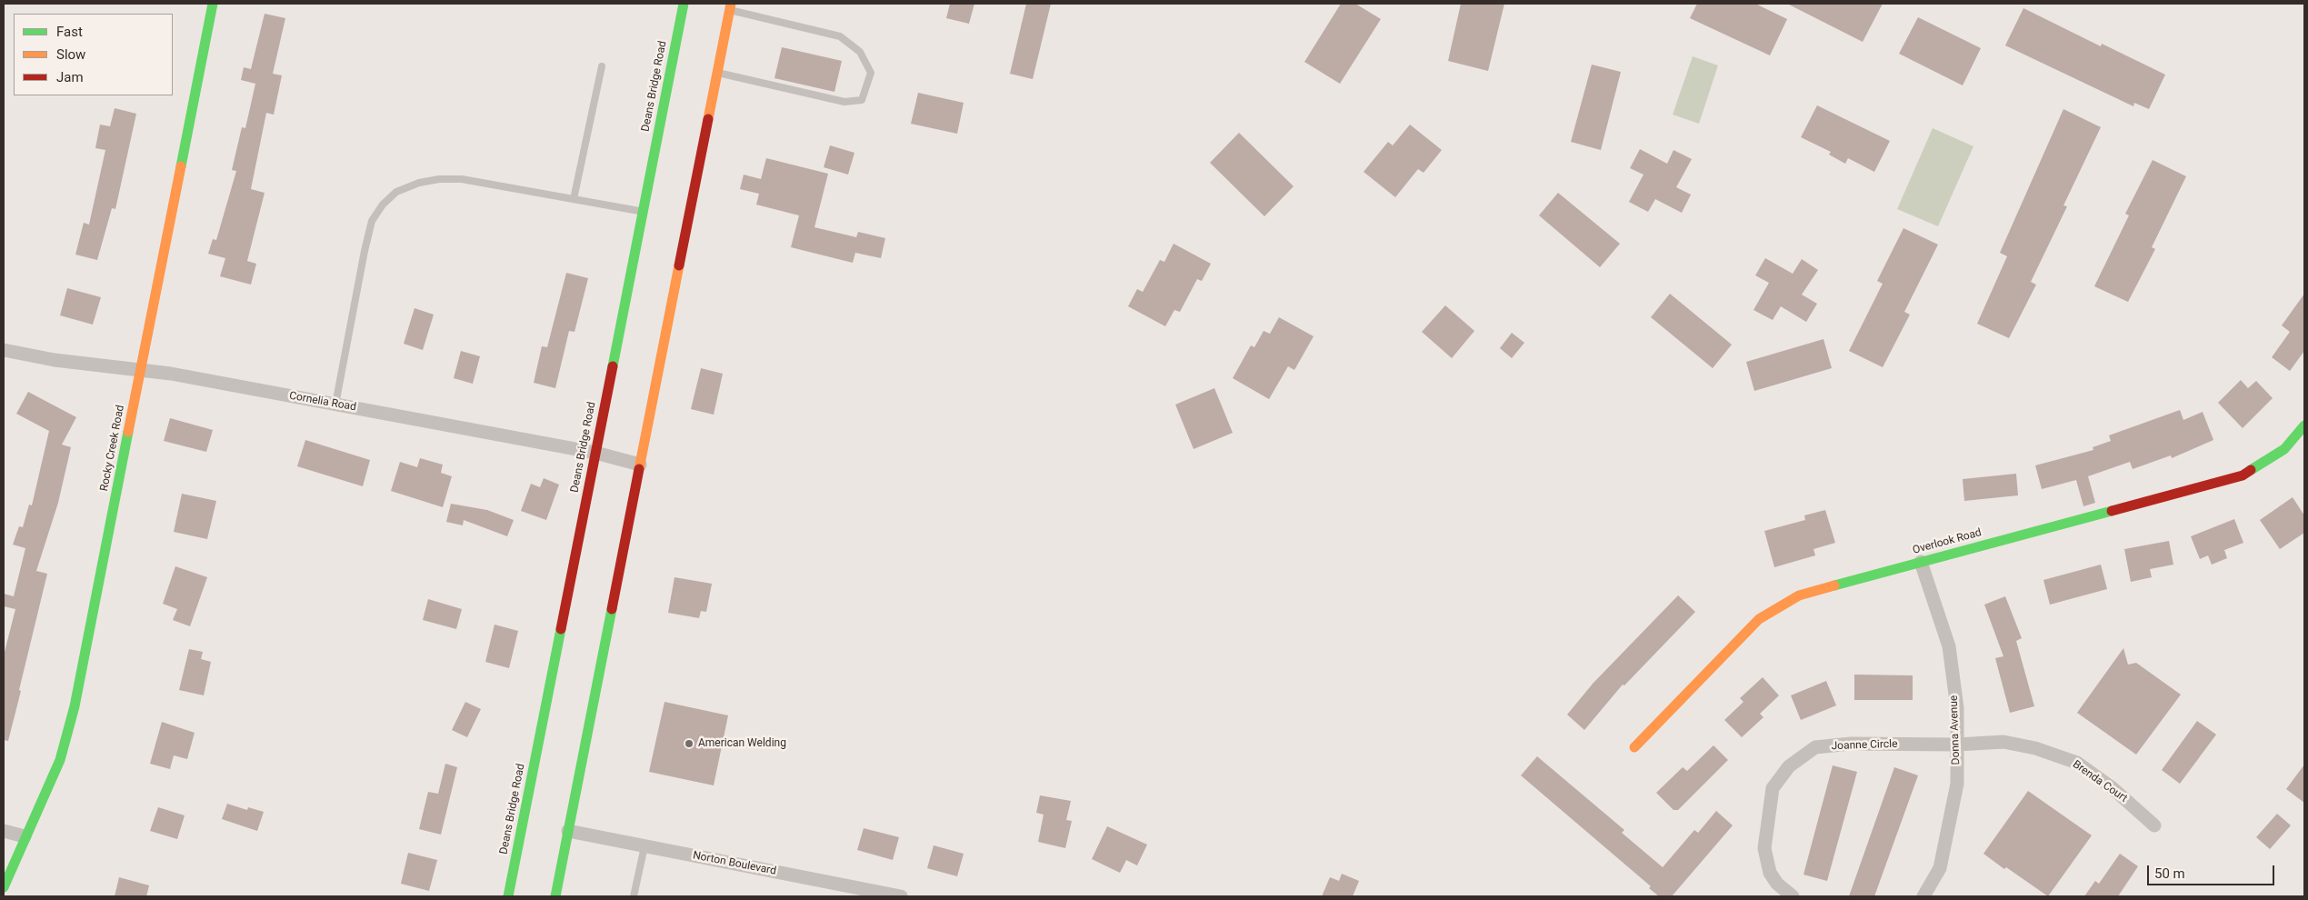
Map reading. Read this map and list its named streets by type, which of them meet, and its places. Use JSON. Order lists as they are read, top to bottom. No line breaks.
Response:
{"streets":{"main road":["Deans Bridge Road","Rocky Creek Road","Overlook Road"],"street":["Cornelia Road","Donna Avenue","Joanne Circle","Brenda Court","Norton Boulevard"]},"crossings":[["Deans Bridge Road","Cornelia Road"],["Cornelia Road","Rocky Creek Road"],["Overlook Road","Donna Avenue"],["Donna Avenue","Joanne Circle"],["Donna Avenue","Brenda Court"],["Joanne Circle","Brenda Court"]],"places":["American Welding"],"legend":["Fast","Slow","Jam"],"scale_bar":"50 m"}
